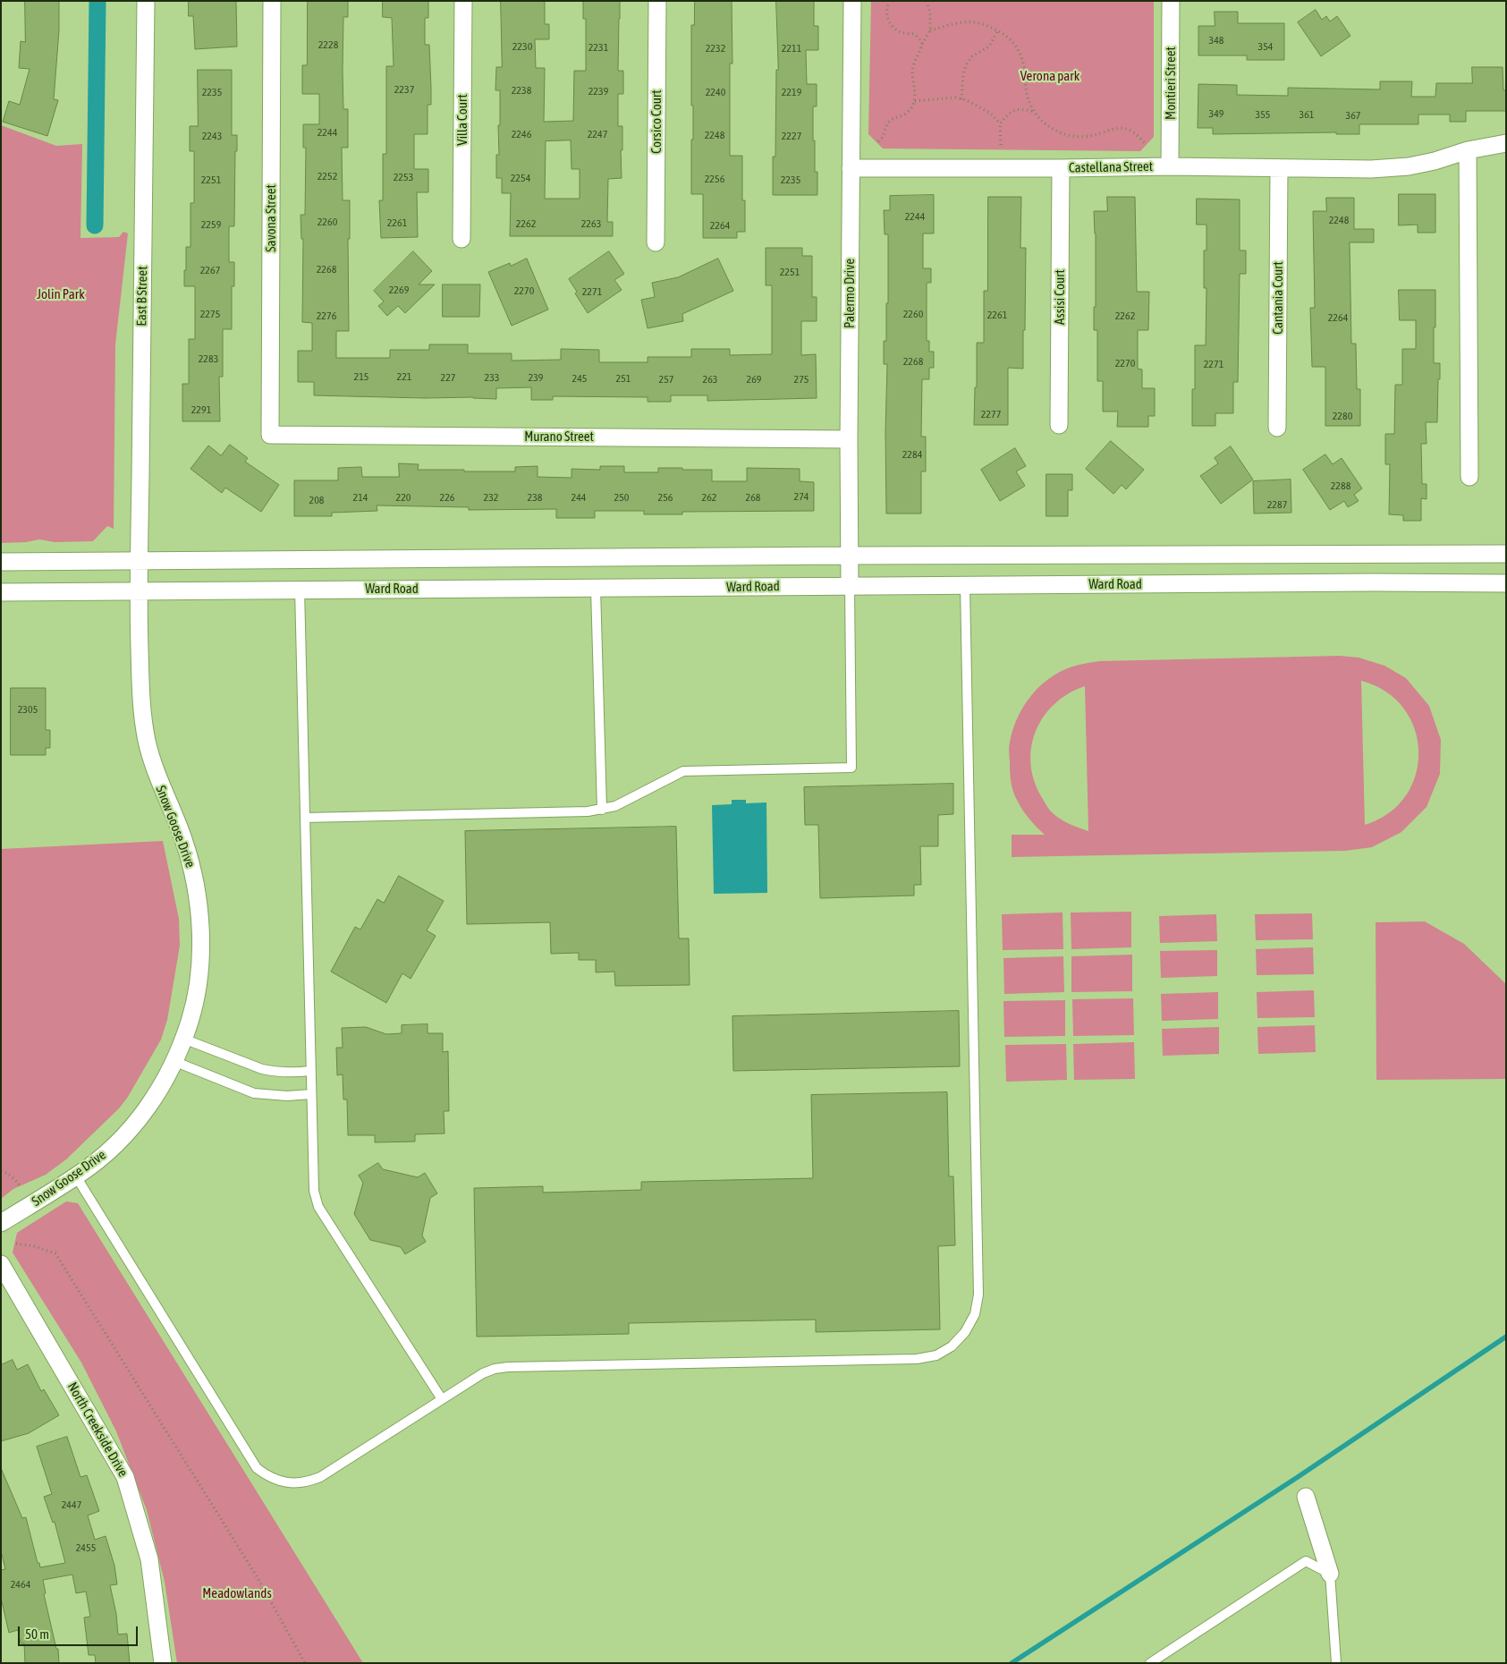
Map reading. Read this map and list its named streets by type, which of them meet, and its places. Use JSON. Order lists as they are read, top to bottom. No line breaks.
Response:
{"streets":{"street":["Montieri Street","Villa Court","Corsico Court","Castellana Street","Savona Street","Palermo Drive","East B Street","Assisi Court","Cantania Court","Murano Street","Ward Road","Snow Goose Drive","North Creekside Drive"]},"crossings":[["Montieri Street","Castellana Street"],["Castellana Street","Palermo Drive"],["Castellana Street","Assisi Court"],["Castellana Street","Cantania Court"],["Savona Street","Murano Street"],["Palermo Drive","Murano Street"],["Palermo Drive","Ward Road"],["East B Street","Ward Road"],["East B Street","Snow Goose Drive"],["Ward Road","Snow Goose Drive"]],"parks":["Verona park","Jolin Park","Meadowlands"],"house_numbers":["348","2228","2230","354","2231","2232","2211","2237","2238","2239","2235","2240","2219","349","355","361","367","2244","2246","2247","2248","2243","2227","2252","2253","2254","2256","2251","2235","2244","2248","2260","2261","2262","2263","2259","2264","2268","2267","2251","2269","2270","2271","2275","2260","2261","2276","2262","2264","2283","2268","2270","2271","215","221","227","233","239","245","251","257","263","269","275","2291","2277","2280","2284","2288","274","214","220","226","232","238","244","250","256","262","268","208","2287","2305","2447","2455","2464"],"scale_bar":"50 m"}
